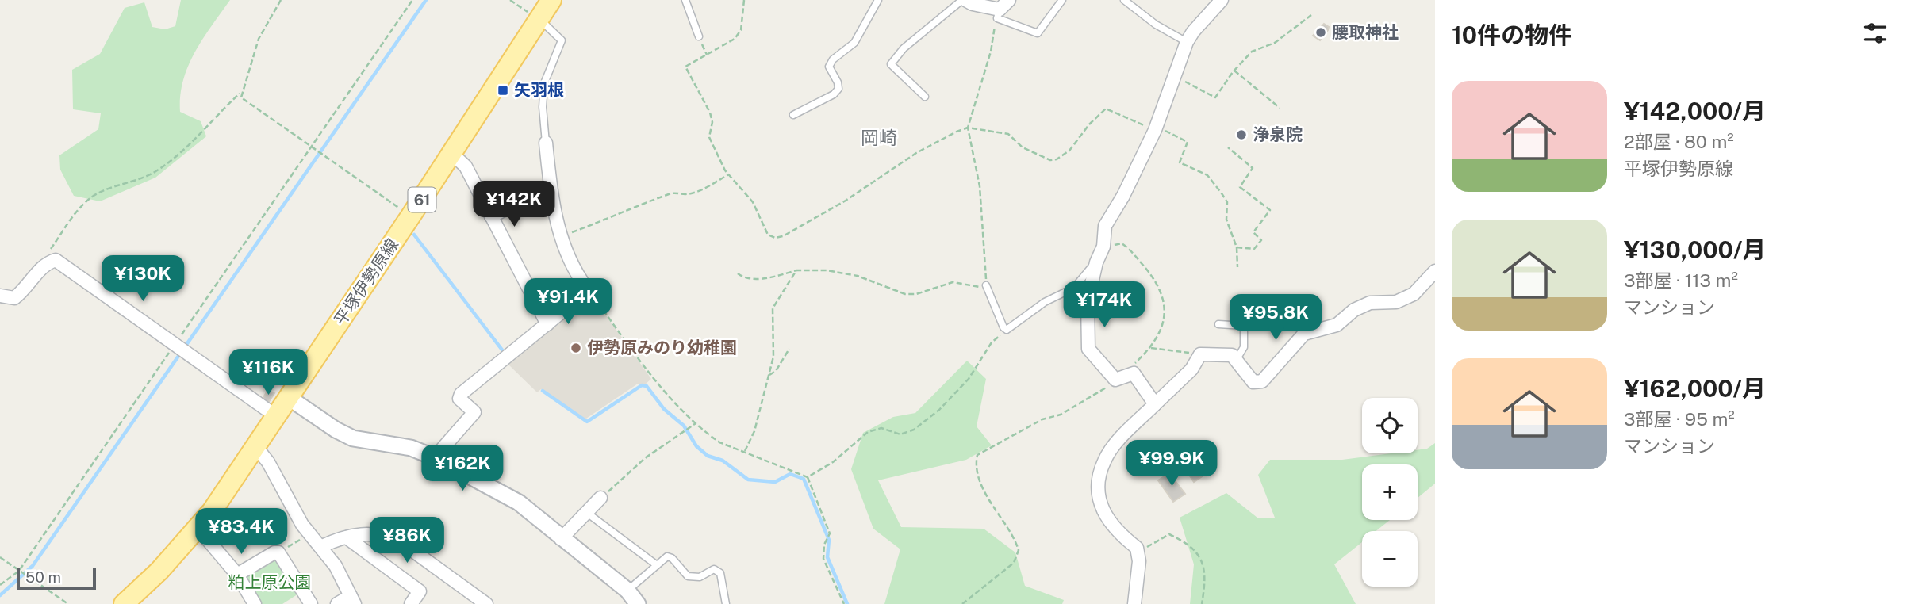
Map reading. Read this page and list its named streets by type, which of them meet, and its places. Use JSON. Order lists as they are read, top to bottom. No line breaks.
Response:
{"streets":{"main road":["61","平塚伊勢原線"]},"districts":["岡崎"],"parks":["粕上原公園"],"places":{"other":["腰取神社","浄泉院","伊勢原みのり幼稚園"],"transit":["矢羽根"]},"scale_bar":"50 m","page":{"heading":"10件の物件","list":[{"name":"¥142,000/月","note":"2部屋 · 80 m² · 平塚伊勢原線"},{"name":"¥130,000/月","note":"3部屋 · 113 m² · マンション"},{"name":"¥162,000/月","note":"3部屋 · 95 m² · マンション"}],"price":["¥142K","¥130K","¥91.4K","¥174K","¥95.8K","¥116K","¥99.9K","¥162K","¥83.4K","¥86K"],"map_buttons":["+","−"],"scale":"50 m"}}
